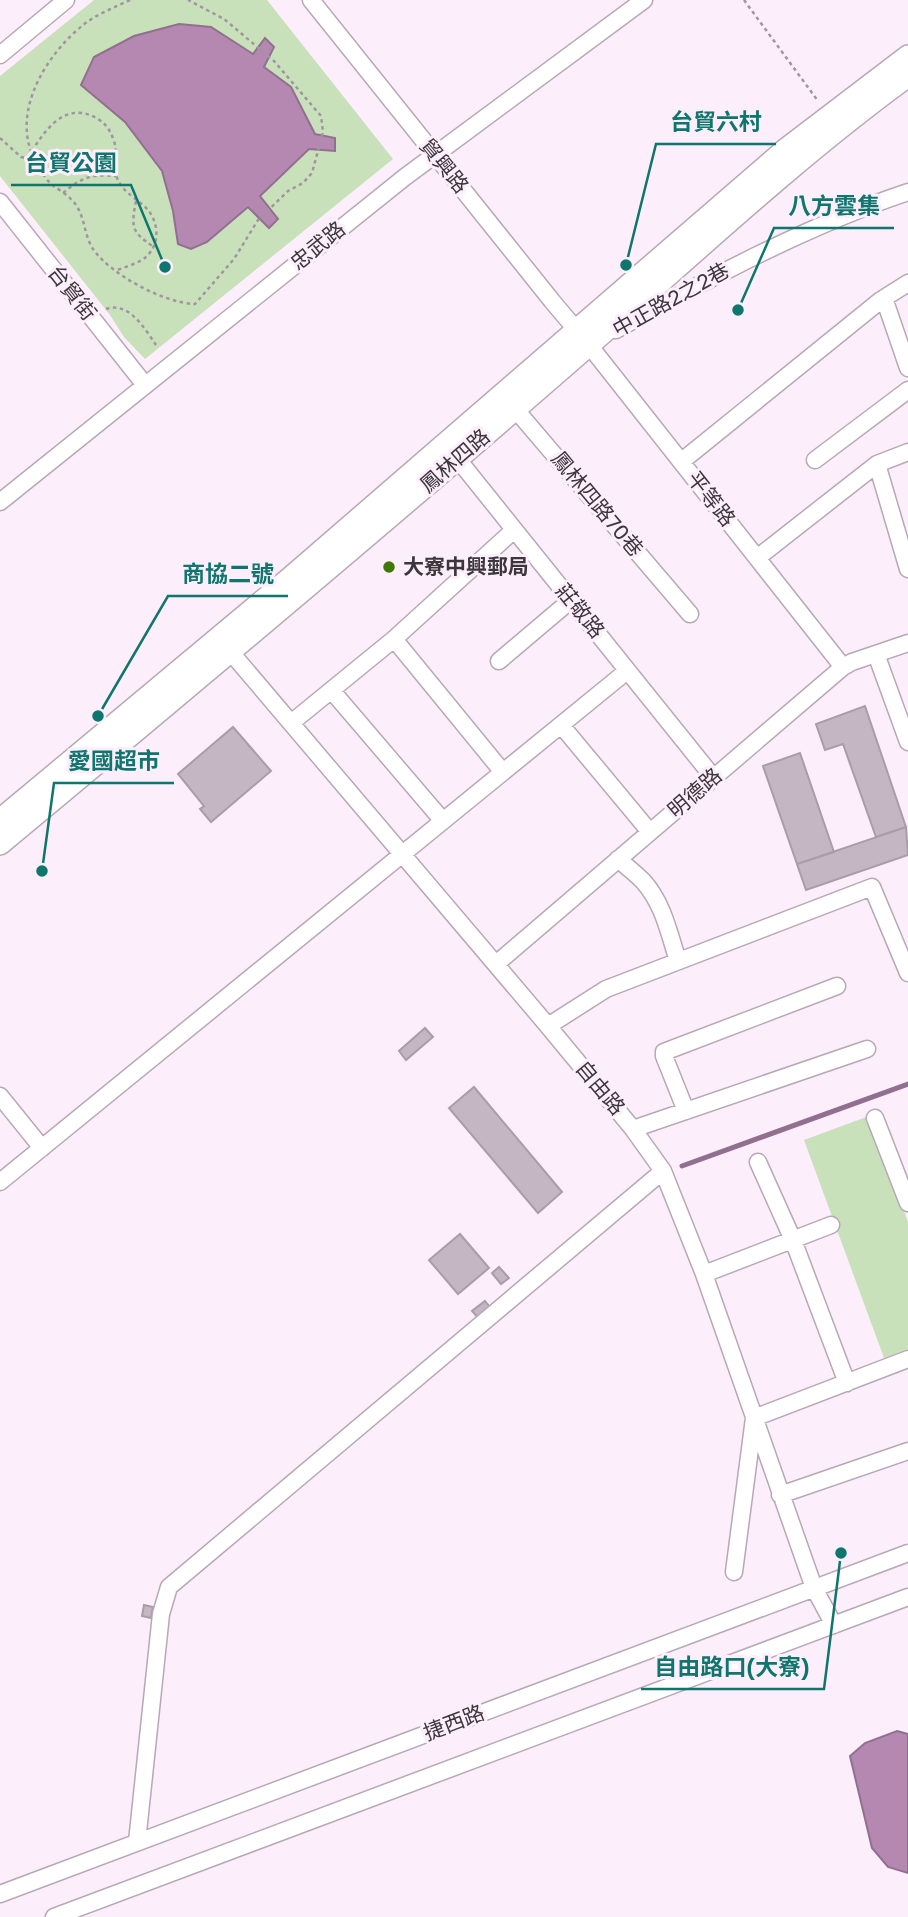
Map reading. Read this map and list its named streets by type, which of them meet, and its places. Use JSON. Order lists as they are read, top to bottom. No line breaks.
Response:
{"streets":{"main road":["鳳林四路"],"street":["貿興路","忠武路","台貿街","中正路2之2巷","平等路","鳳林四路70巷","莊敬路","明德路","自由路","捷西路"]},"crossings":[["貿興路","忠武路"],["貿興路","中正路2之2巷"],["貿興路","鳳林四路"],["貿興路","平等路"],["忠武路","台貿街"],["中正路2之2巷","鳳林四路"],["中正路2之2巷","平等路"],["鳳林四路","平等路"],["鳳林四路","鳳林四路70巷"],["鳳林四路","莊敬路"],["鳳林四路","自由路"],["平等路","明德路"],["莊敬路","明德路"],["明德路","自由路"],["自由路","捷西路"]],"places":["台貿六村","台貿公園","八方雲集","大寮中興郵局","商協二號","愛國超市","自由路口(大寮)"]}
